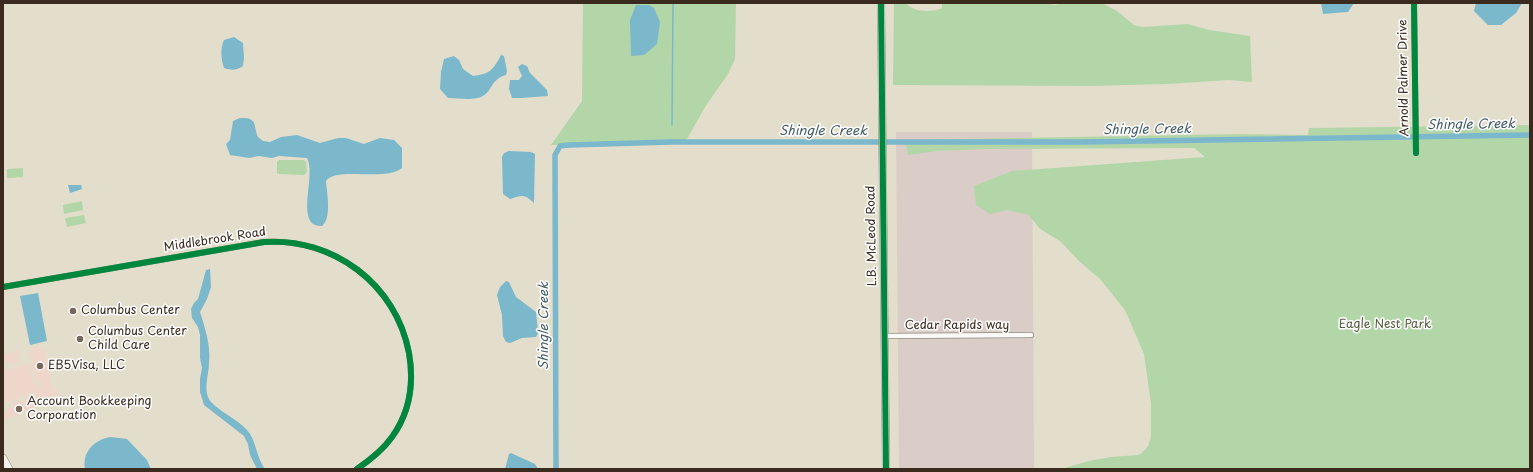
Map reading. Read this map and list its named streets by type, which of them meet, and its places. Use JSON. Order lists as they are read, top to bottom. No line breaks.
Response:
{"streets":{"street":["Arnold Palmer Drive","L.B. McLeod Road","Middlebrook Road","Cedar Rapids way"]},"crossings":[["L.B. McLeod Road","Cedar Rapids way"]],"water":["Shingle Creek"],"parks":["Eagle Nest Park"],"places":["Columbus Center","Columbus Center Child Care","EB5Visa, LLC","Account Bookkeeping Corporation"]}
